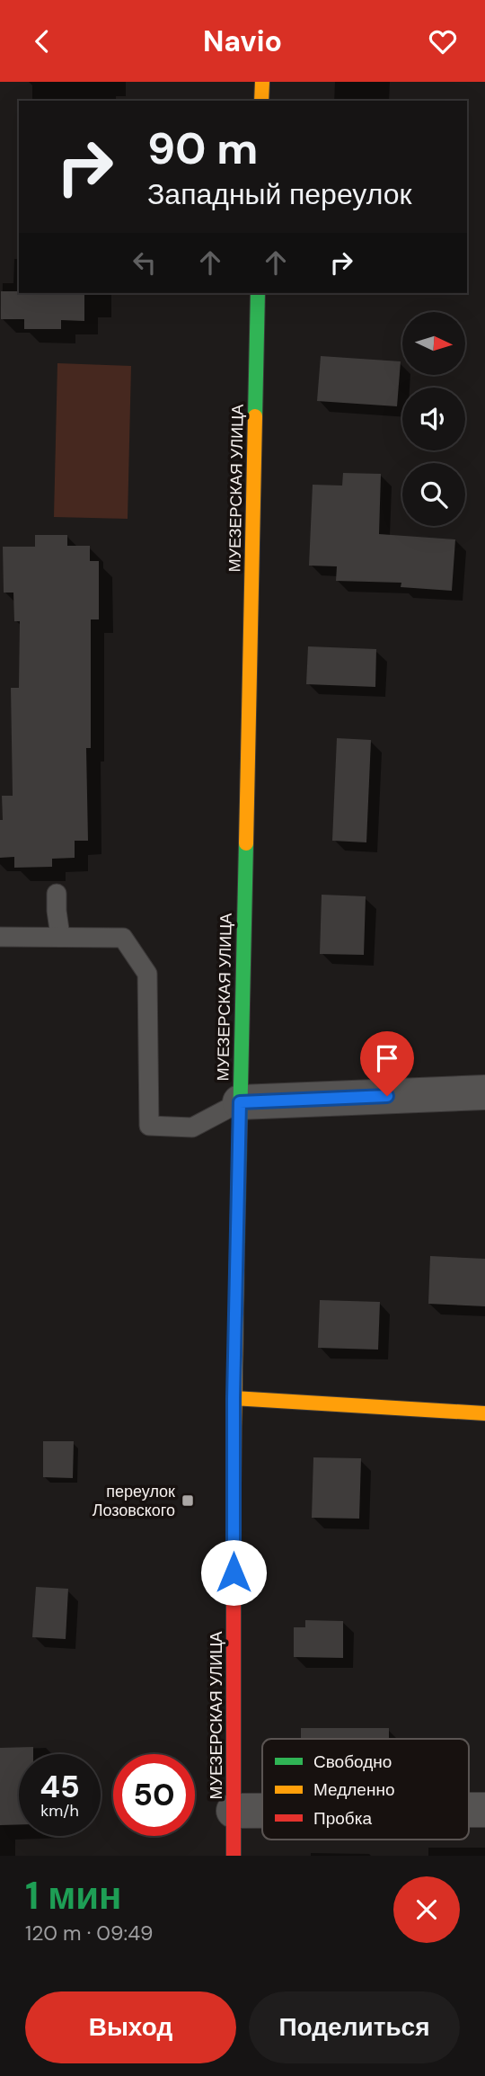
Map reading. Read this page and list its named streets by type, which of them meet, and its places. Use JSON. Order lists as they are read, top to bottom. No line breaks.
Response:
{"streets":{"main road":["МУЕЗЕРСКАЯ УЛИЦА"]},"places":{"transit":["переулок Лозовского"]},"legend":["Свободно","Медленно","Пробка"],"north":"right","page":{"header":"Navio","turn":["90 m","Западный переулок"],"speed":"45 km/h","limit":"50","heading":["1 мин","120 m · 09:49"],"buttons":["Выход","Поделиться"]}}
